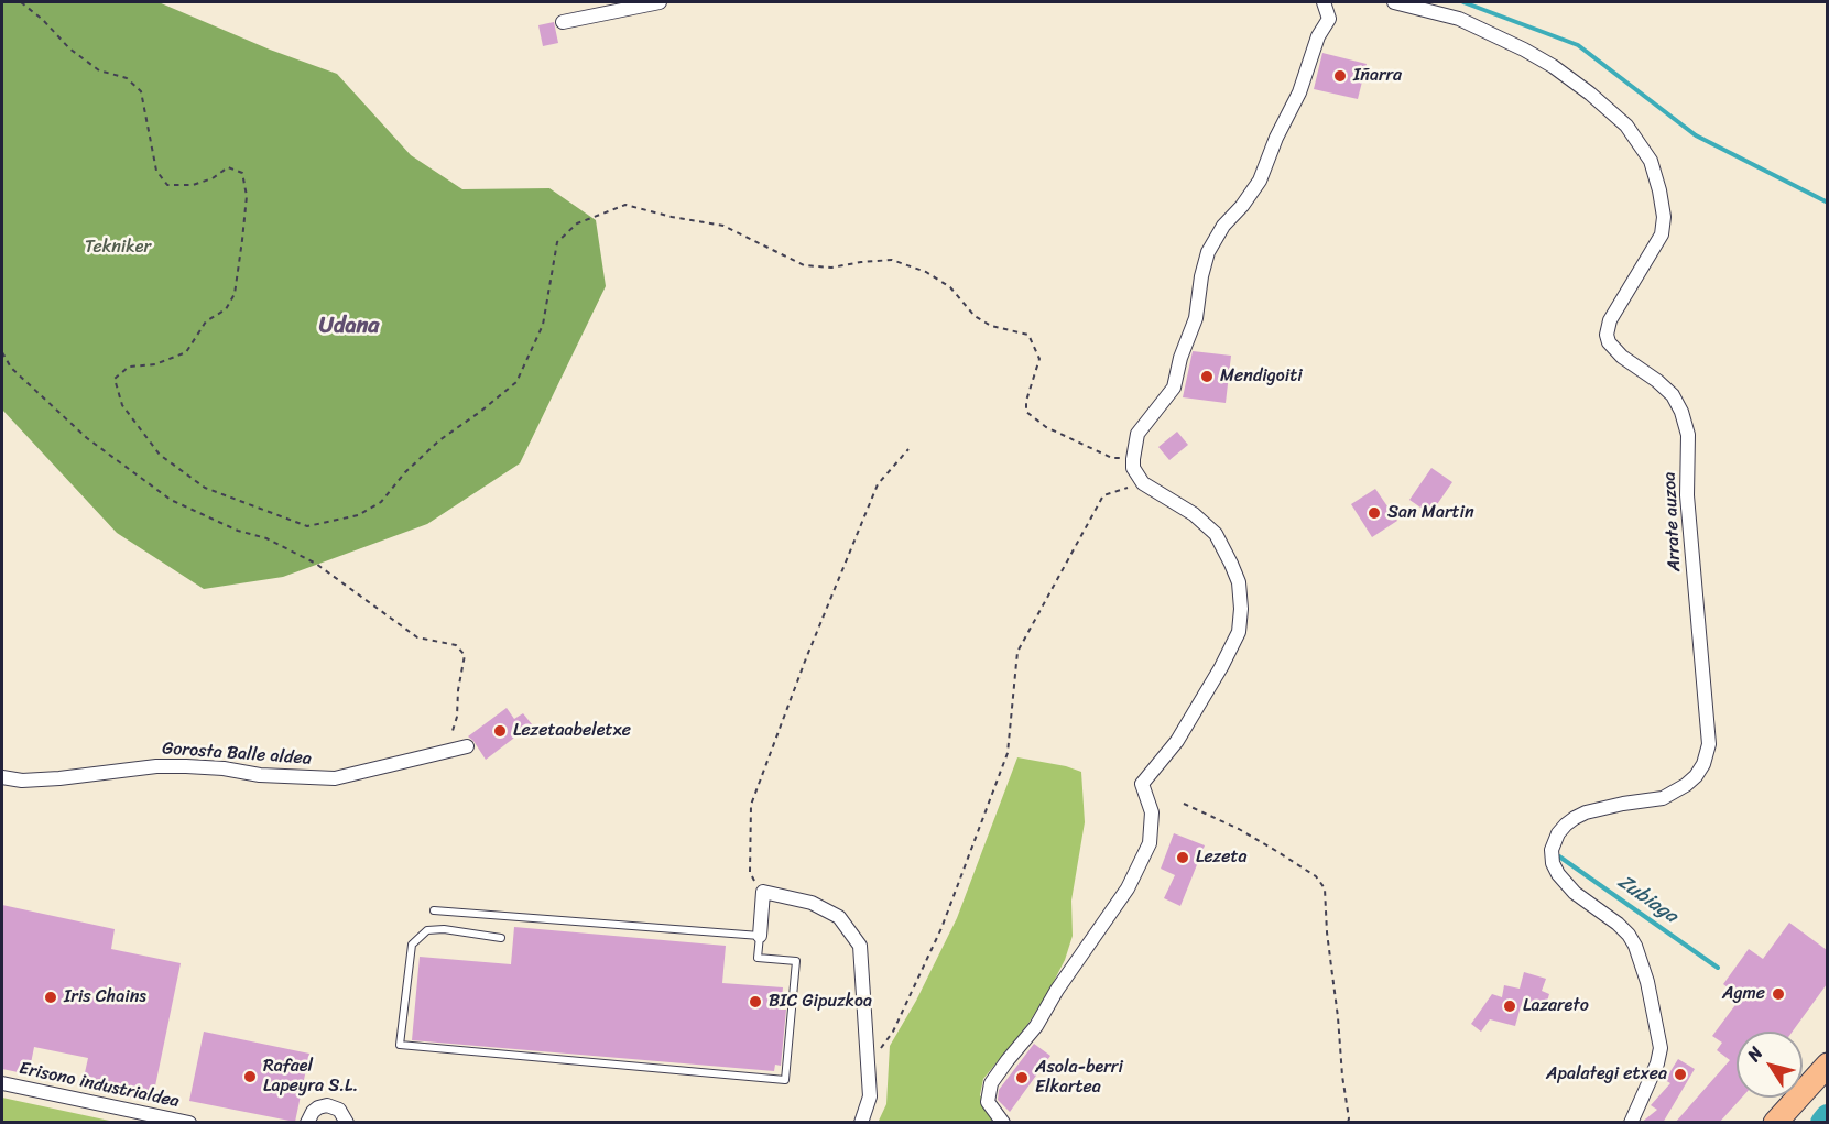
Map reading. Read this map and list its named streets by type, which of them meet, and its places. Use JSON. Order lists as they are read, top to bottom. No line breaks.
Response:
{"streets":{"street":["Arrate auzoa","Gorosta Balle aldea","Erisono industrialdea"]},"districts":["Udana"],"water":["Zubiaga"],"parks":["Tekniker"],"places":["Iñarra","Mendigoiti","San Martin","Lezetaabeletxe","Lezeta","Agme","Iris Chains","BIC Gipuzkoa","Lazareto","Apalategi etxea","Rafael Lapeyra S.L.","Asola-berri Elkartea"],"north":"top left"}
